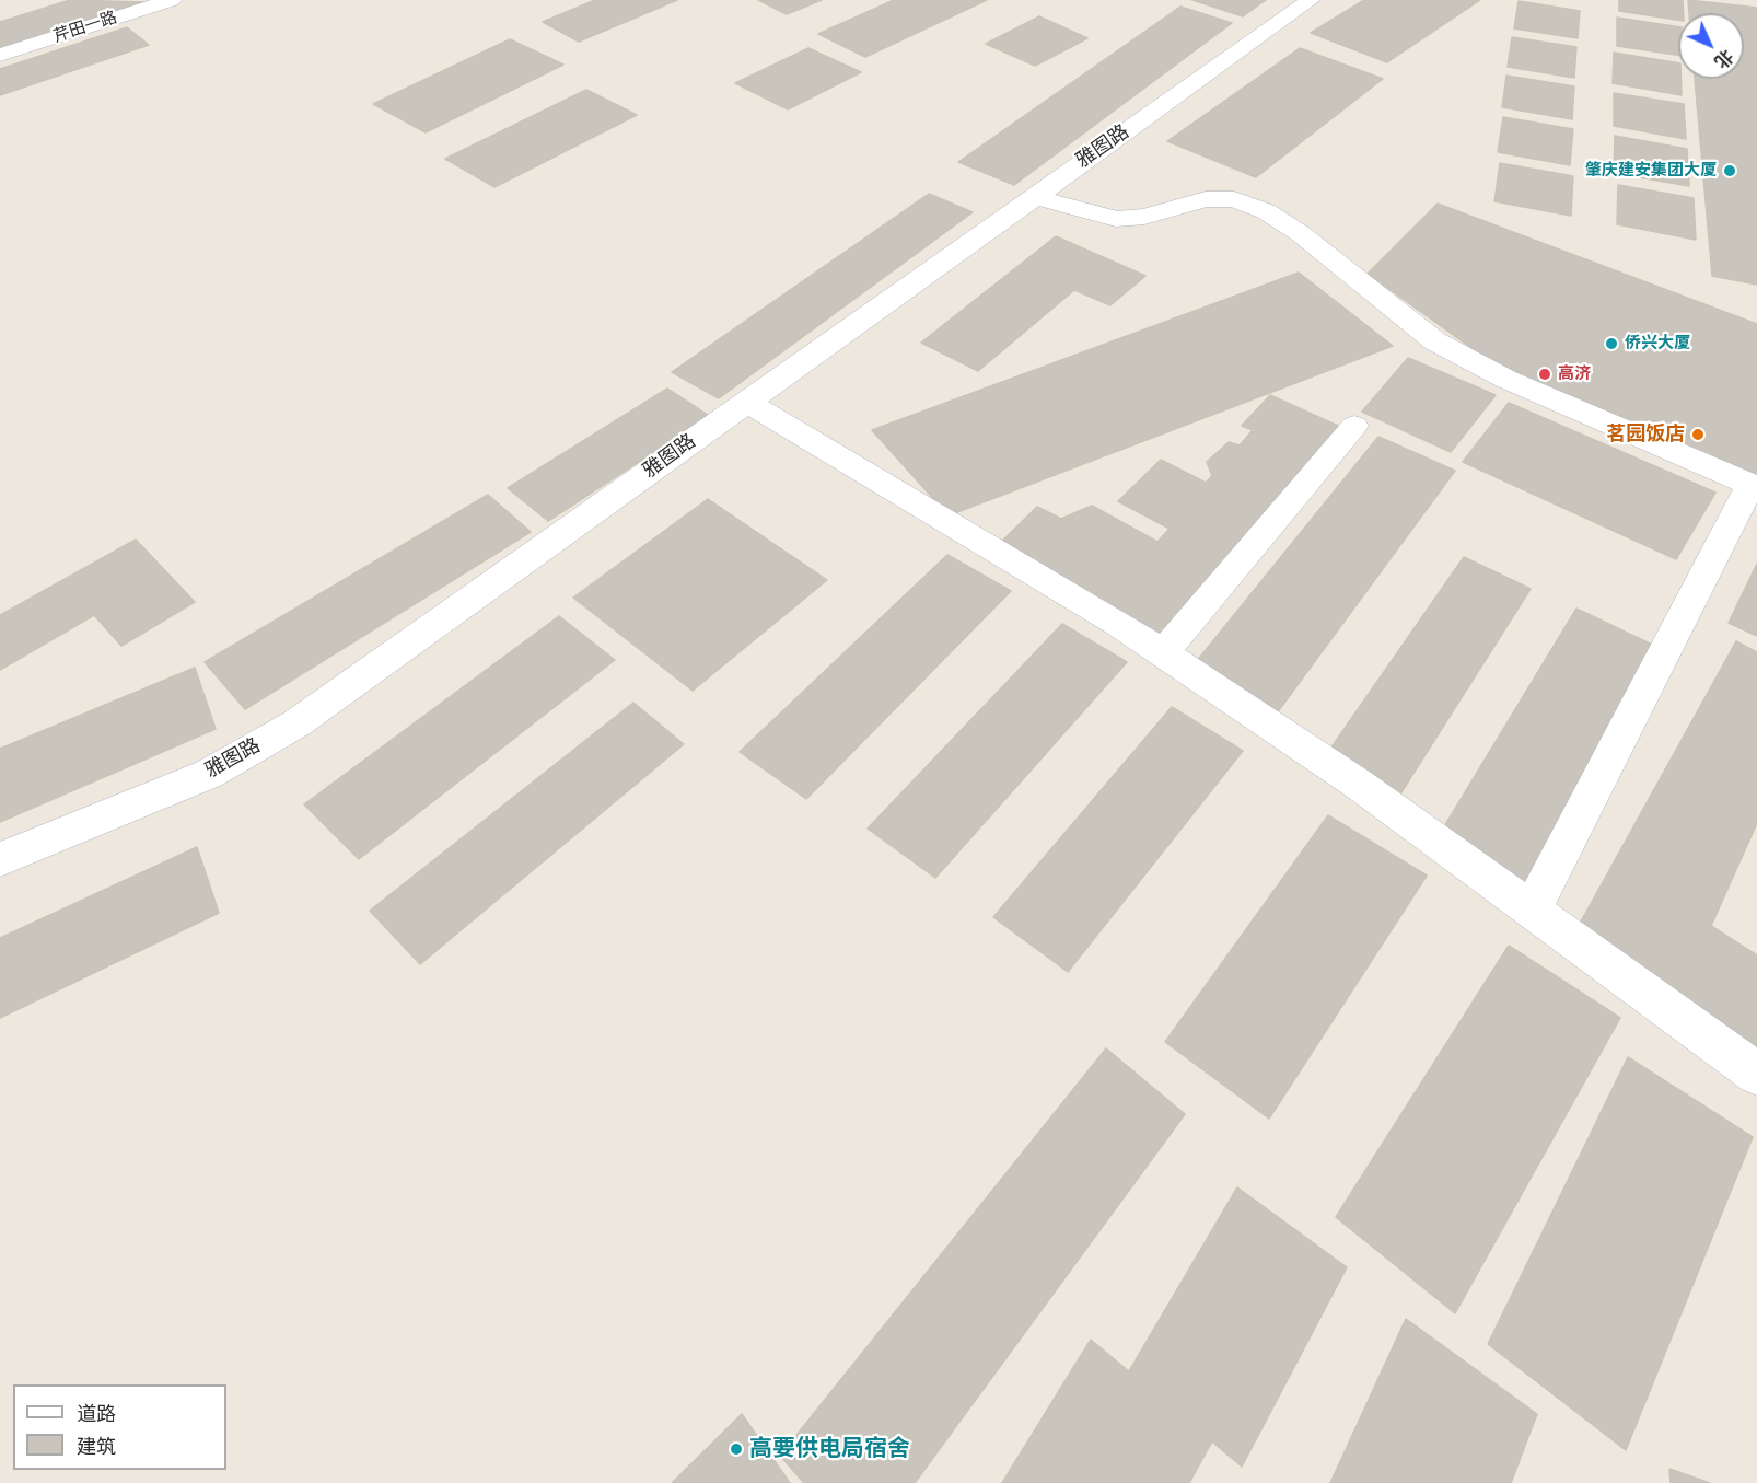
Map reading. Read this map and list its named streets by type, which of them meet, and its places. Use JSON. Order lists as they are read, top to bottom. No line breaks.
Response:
{"streets":{"street":["芹田一路","雅图路"]},"places":["肇庆建安集团大厦","侨兴大厦","高济","茗园饭店","高要供电局宿舍"],"legend":["道路","建筑"],"north":"bottom right"}
